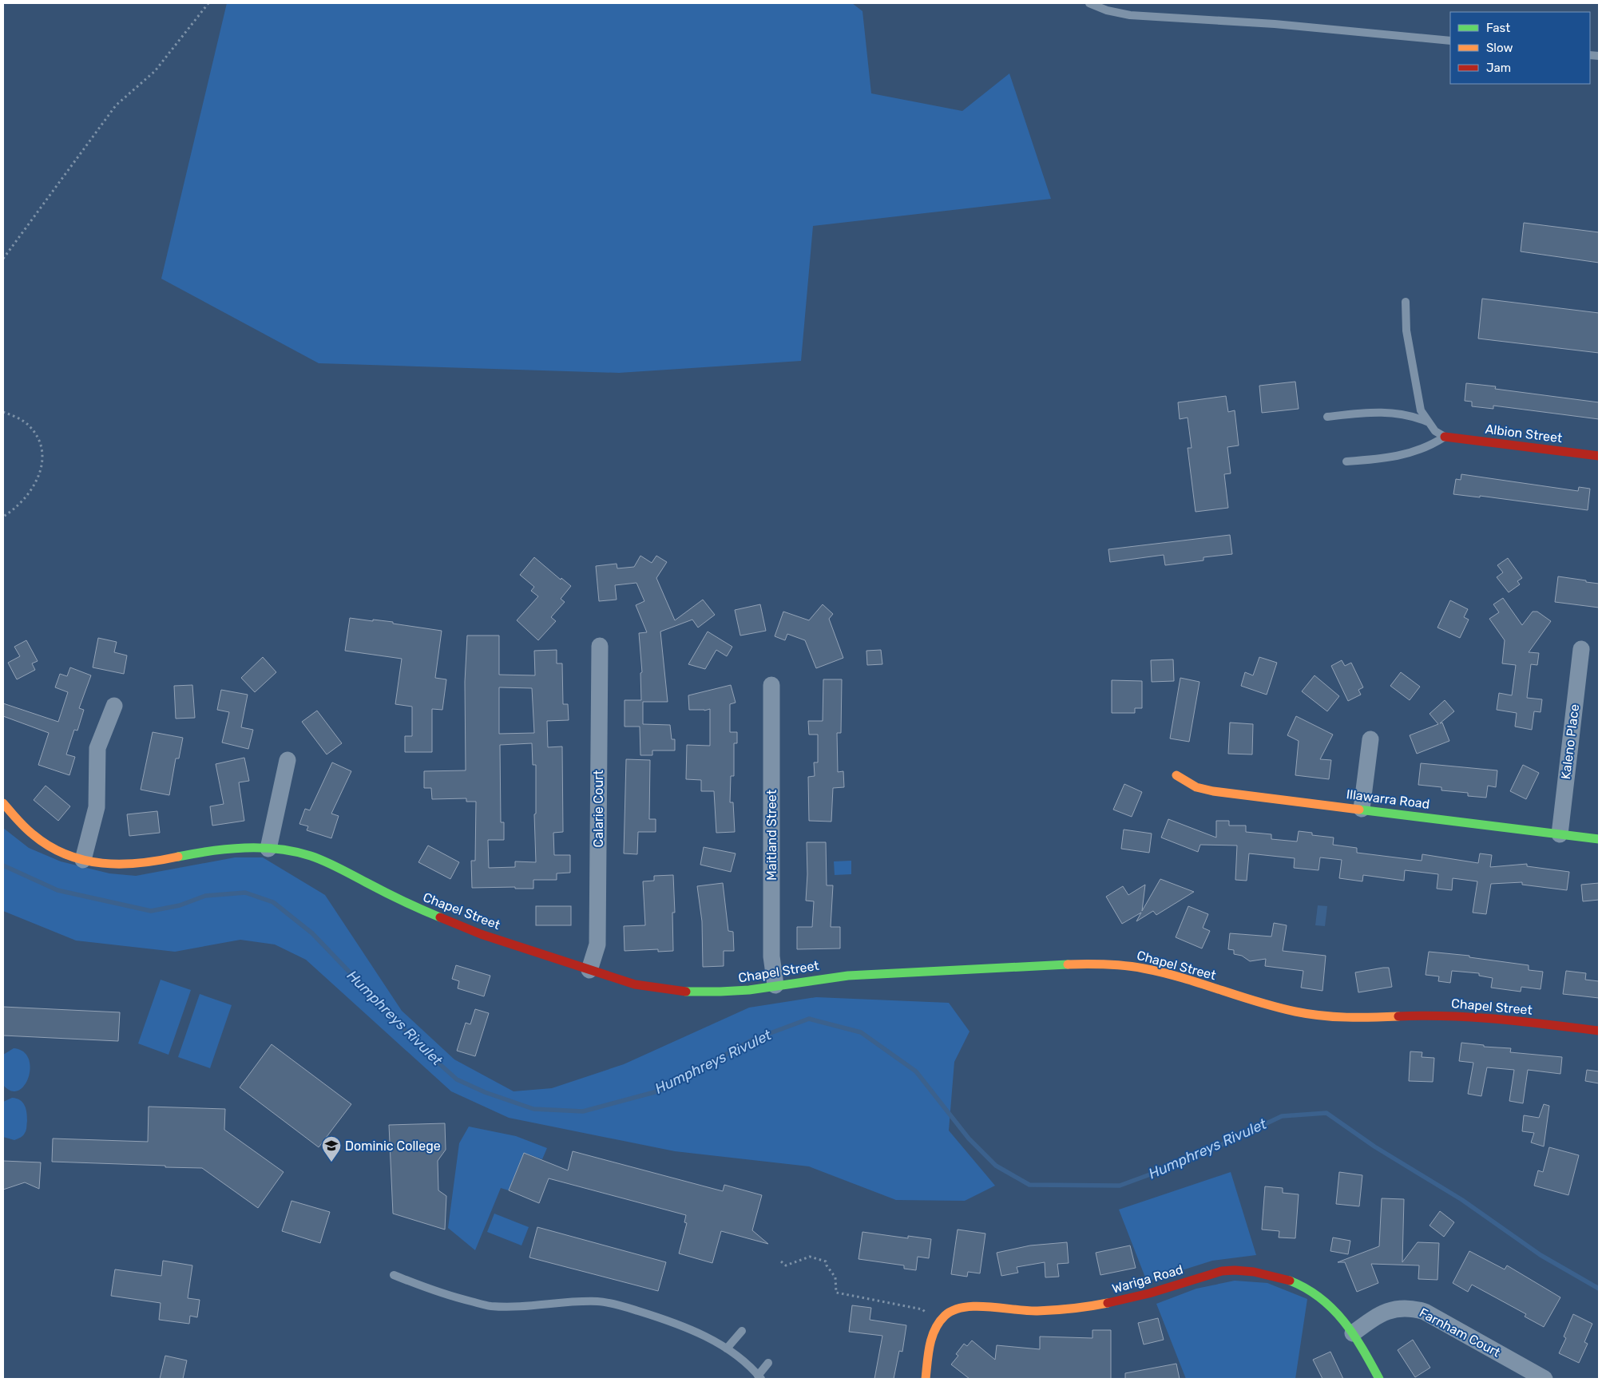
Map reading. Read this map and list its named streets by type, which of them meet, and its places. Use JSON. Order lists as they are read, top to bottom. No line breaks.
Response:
{"streets":{"street":["Albion Street","Kaleno Place","Illawarra Road","Calarie Court","Maitland Street","Chapel Street","Wariga Road","Farnham Court"]},"crossings":[["Kaleno Place","Illawarra Road"],["Calarie Court","Chapel Street"],["Maitland Street","Chapel Street"],["Wariga Road","Farnham Court"]],"water":["Humphreys Rivulet"],"places":{"school or university":["Dominic College"]},"legend":["Fast","Slow","Jam"]}
